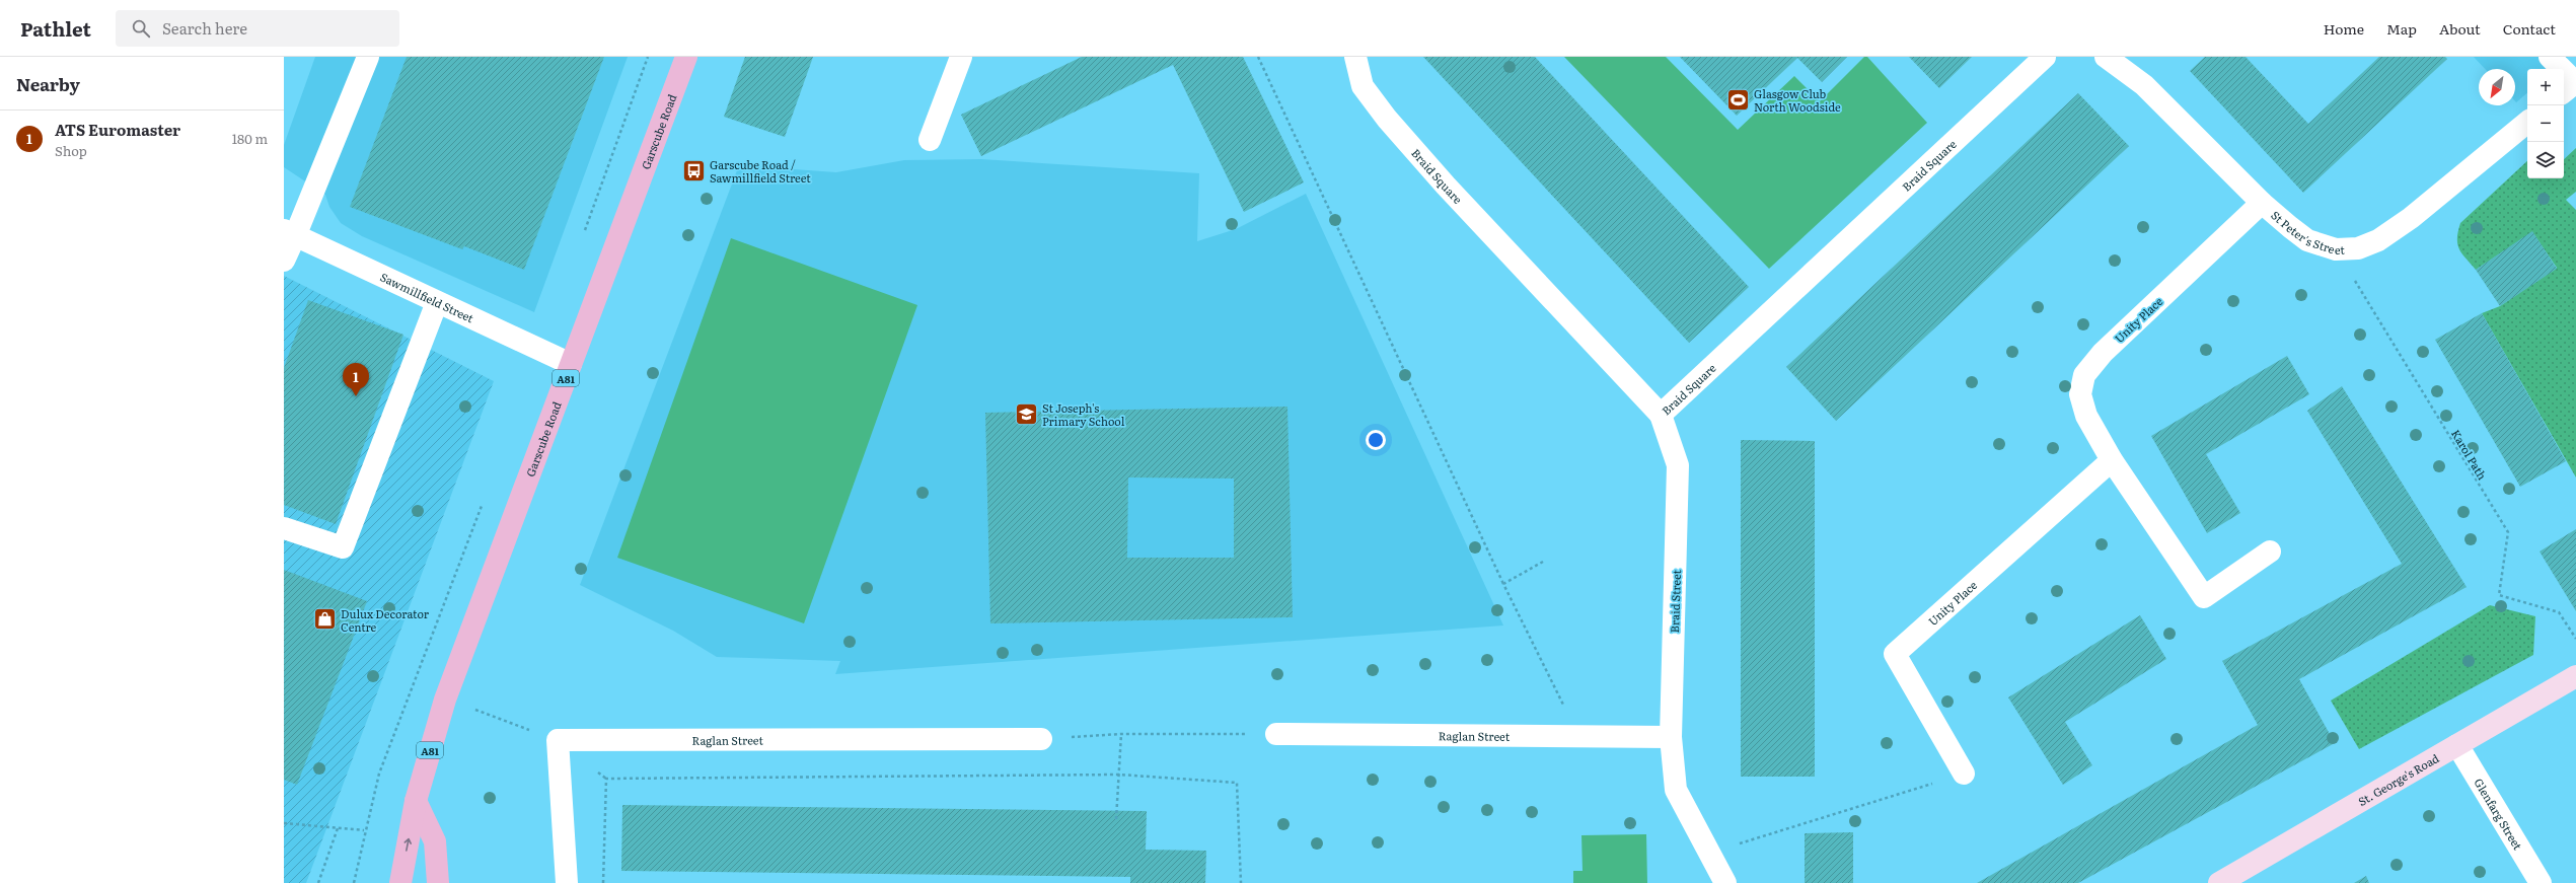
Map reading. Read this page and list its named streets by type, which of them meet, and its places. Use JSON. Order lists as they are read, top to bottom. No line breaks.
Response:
{"streets":{"main road":["Garscube Road","A81"],"street":["Braid Square","St Peter's Street","Sawmillfield Street","Unity Place","Braid Street","Raglan Street","St. George's Road","Glenfarg Street"],"path":["Karol Path"]},"crossings":[["Garscube Road","Sawmillfield Street"],["Braid Square","Braid Street"],["St Peter's Street","Unity Place"],["St Peter's Street","Karol Path"],["Braid Street","Raglan Street"],["St. George's Road","Glenfarg Street"]],"places":{"sports":["Glasgow Club North Woodside"],"bus stop":["Garscube Road / Sawmillfield Street"],"school or university":["St Joseph's Primary School"],"shop":["Dulux Decorator Centre"]},"north":"bottom left","page":{"header":"Pathlet","search":"Search here","nav":["Home","Map","About","Contact"],"heading":"Nearby","map_buttons":["+","−"],"list":[{"mark":"1","name":"ATS Euromaster","note":"Shop","value":"180 m"}],"pins":"1"}}
